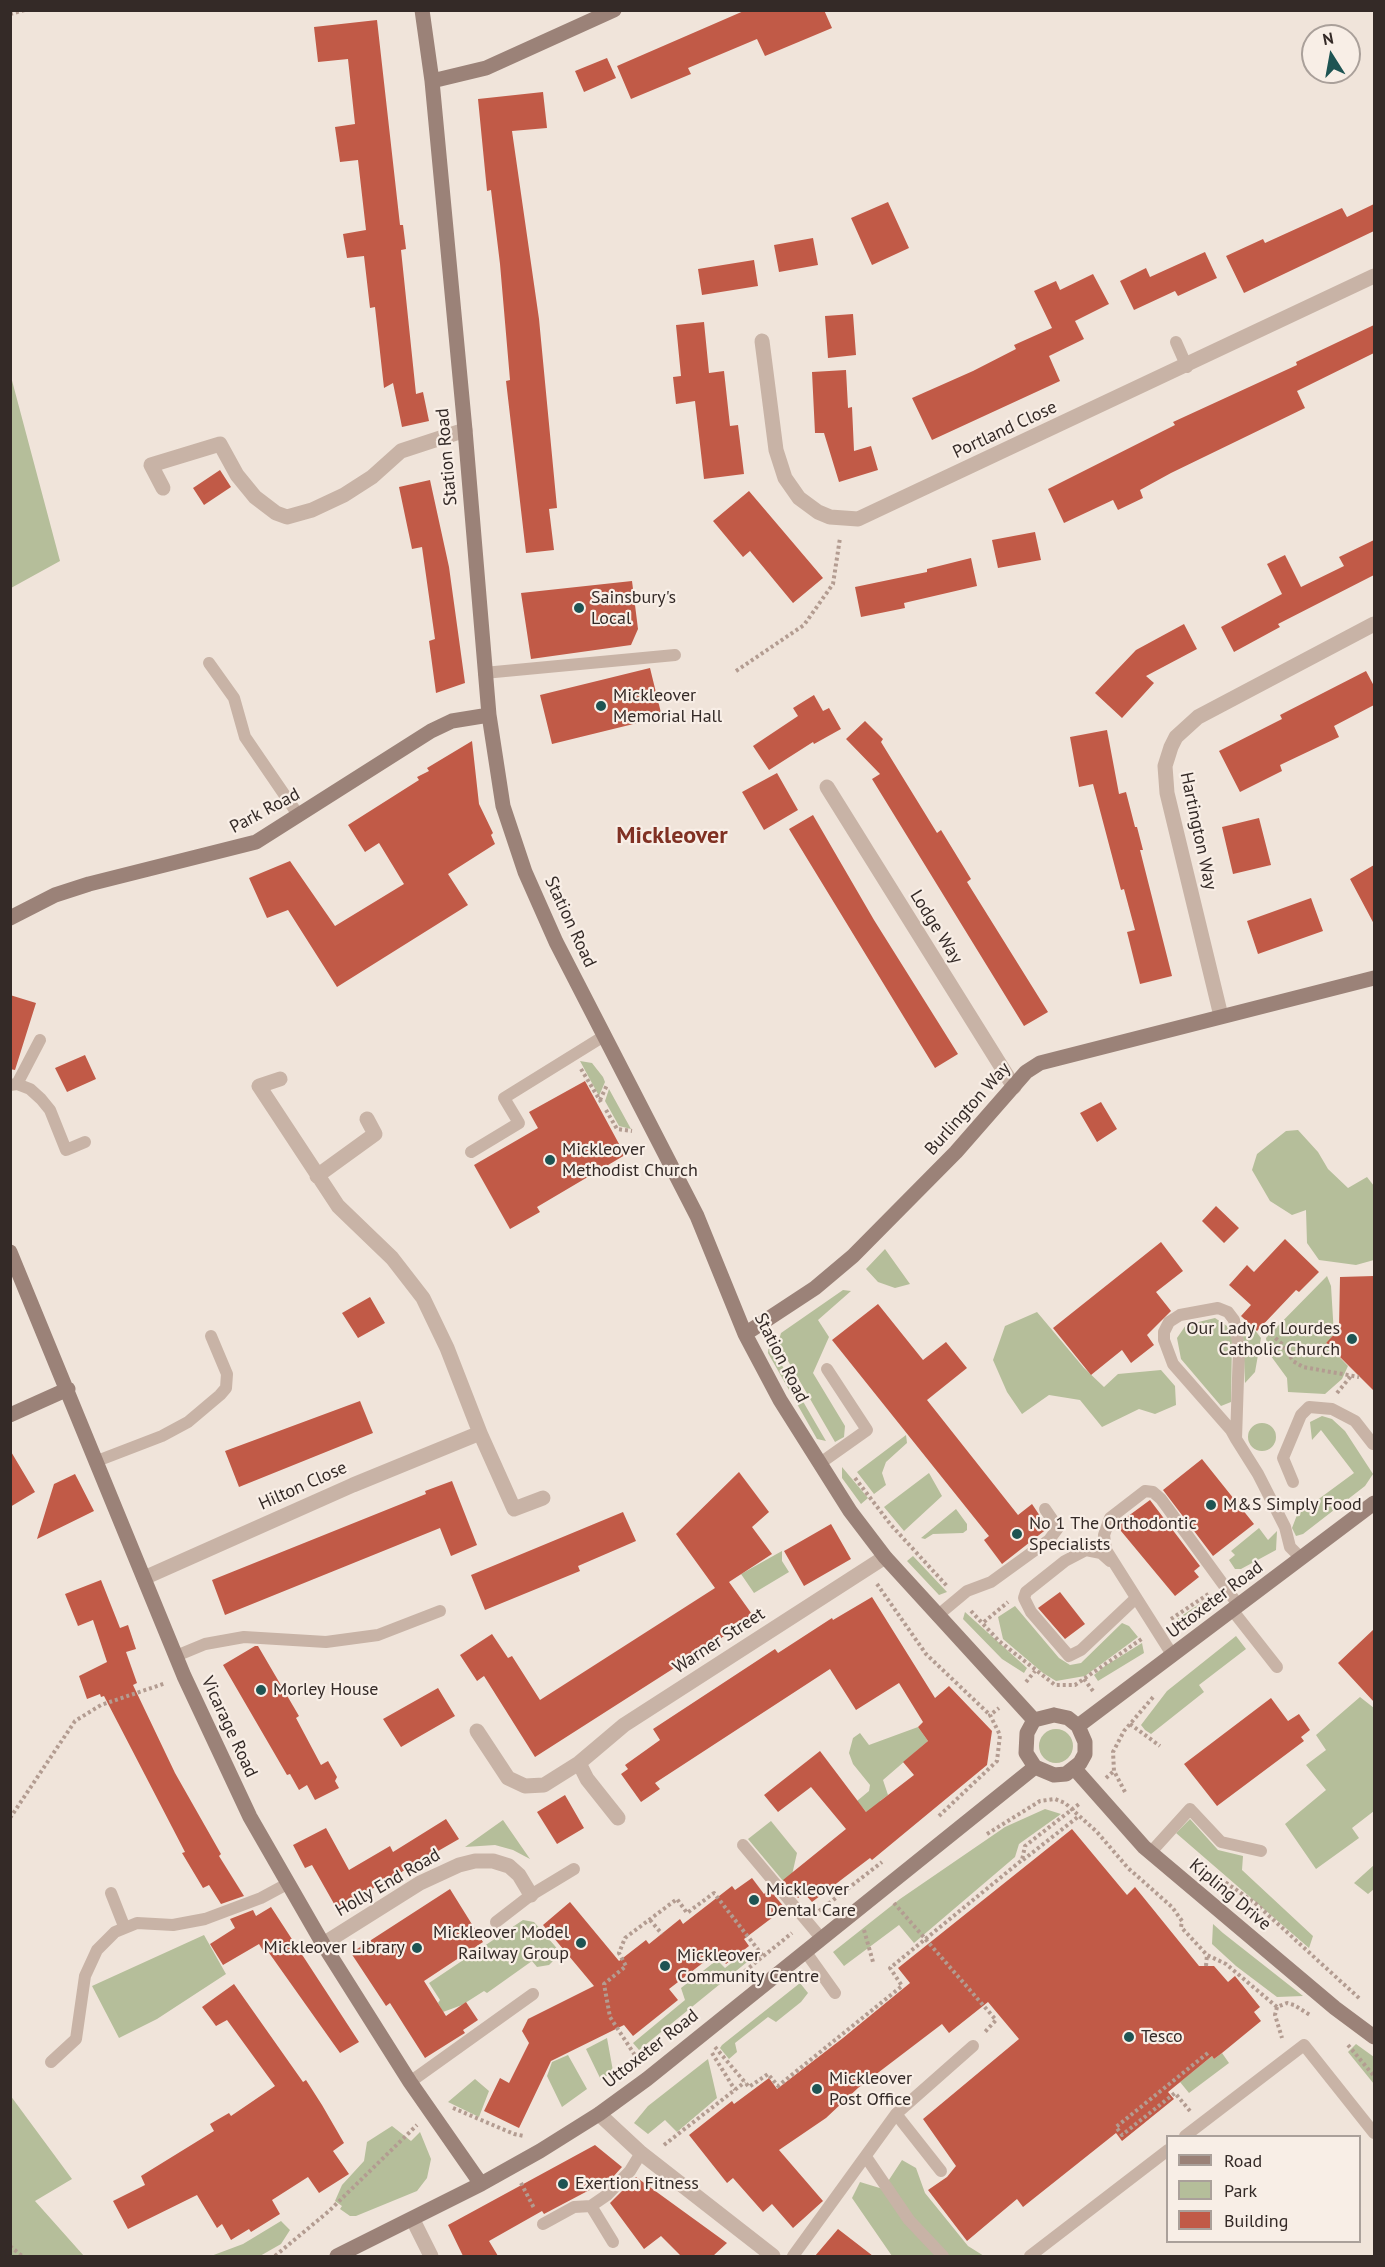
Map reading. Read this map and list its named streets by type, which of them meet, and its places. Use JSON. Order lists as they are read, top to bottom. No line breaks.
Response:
{"streets":{"street":["Portland Close","Station Road","Park Road","Hartington Way","Lodge Way","Burlington Way","Hilton Close","Uttoxeter Road","Warner Street","Vicarage Road","Holly End Road","Kipling Drive"]},"crossings":[["Station Road","Park Road"],["Station Road","Burlington Way"],["Station Road","Uttoxeter Road"],["Station Road","Warner Street"],["Station Road","Kipling Drive"],["Hartington Way","Burlington Way"],["Lodge Way","Burlington Way"],["Hilton Close","Vicarage Road"],["Uttoxeter Road","Vicarage Road"],["Uttoxeter Road","Kipling Drive"],["Vicarage Road","Holly End Road"]],"districts":["Mickleover"],"places":["Sainsbury's Local","Mickleover Memorial Hall","Mickleover Methodist Church","Our Lady of Lourdes Catholic Church","M&S Simply Food","No 1 The Orthodontic Specialists","Morley House","Mickleover Dental Care","Mickleover Model Railway Group","Mickleover Library","Mickleover Community Centre","Tesco","Mickleover Post Office","Exertion Fitness"],"legend":["Road","Park","Building"],"north":"top"}
